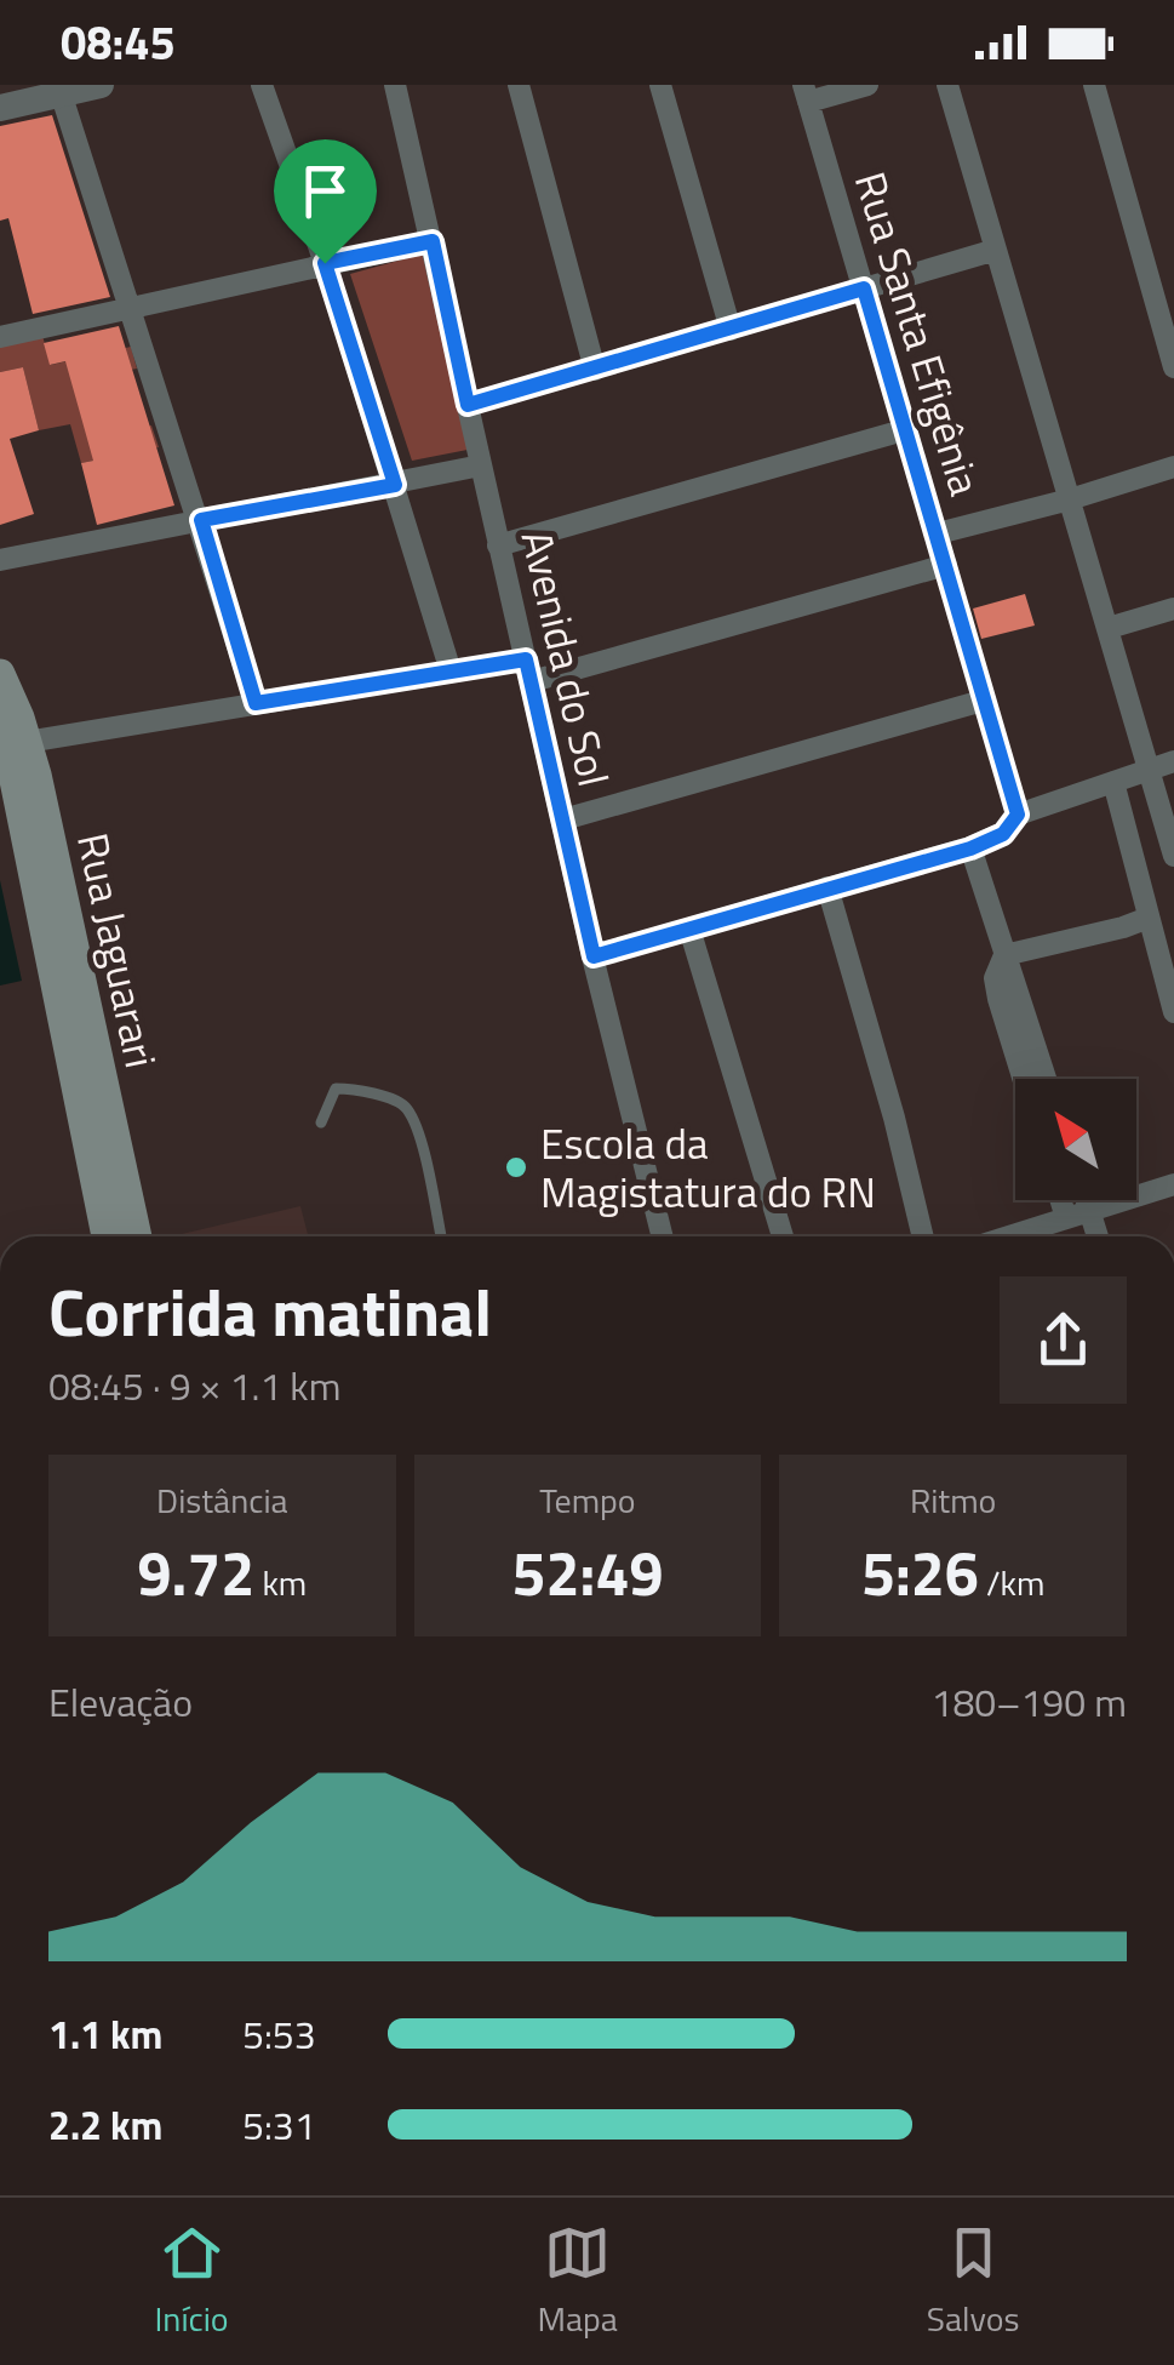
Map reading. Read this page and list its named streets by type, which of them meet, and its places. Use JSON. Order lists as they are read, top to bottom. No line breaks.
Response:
{"streets":{"main road":["Rua Jaguarari"],"street":["Rua Santa Efigênia","Avenida do Sol"]},"places":["Escola da Magistatura do RN"],"north":"top left","page":{"status":"08:45","heading":["Corrida matinal","08:45 · 9 × 1.1 km"],"stats":[["Distância","9.72 km"],["Tempo","52:49"],["Ritmo","5:26 /km"]],"chart":["Elevação","180–190 m"],"list":[{"name":"1.1 km","note":"5:53"},{"name":"2.2 km","note":"5:31"}],"tabs":["Início","Mapa","Salvos"]}}
